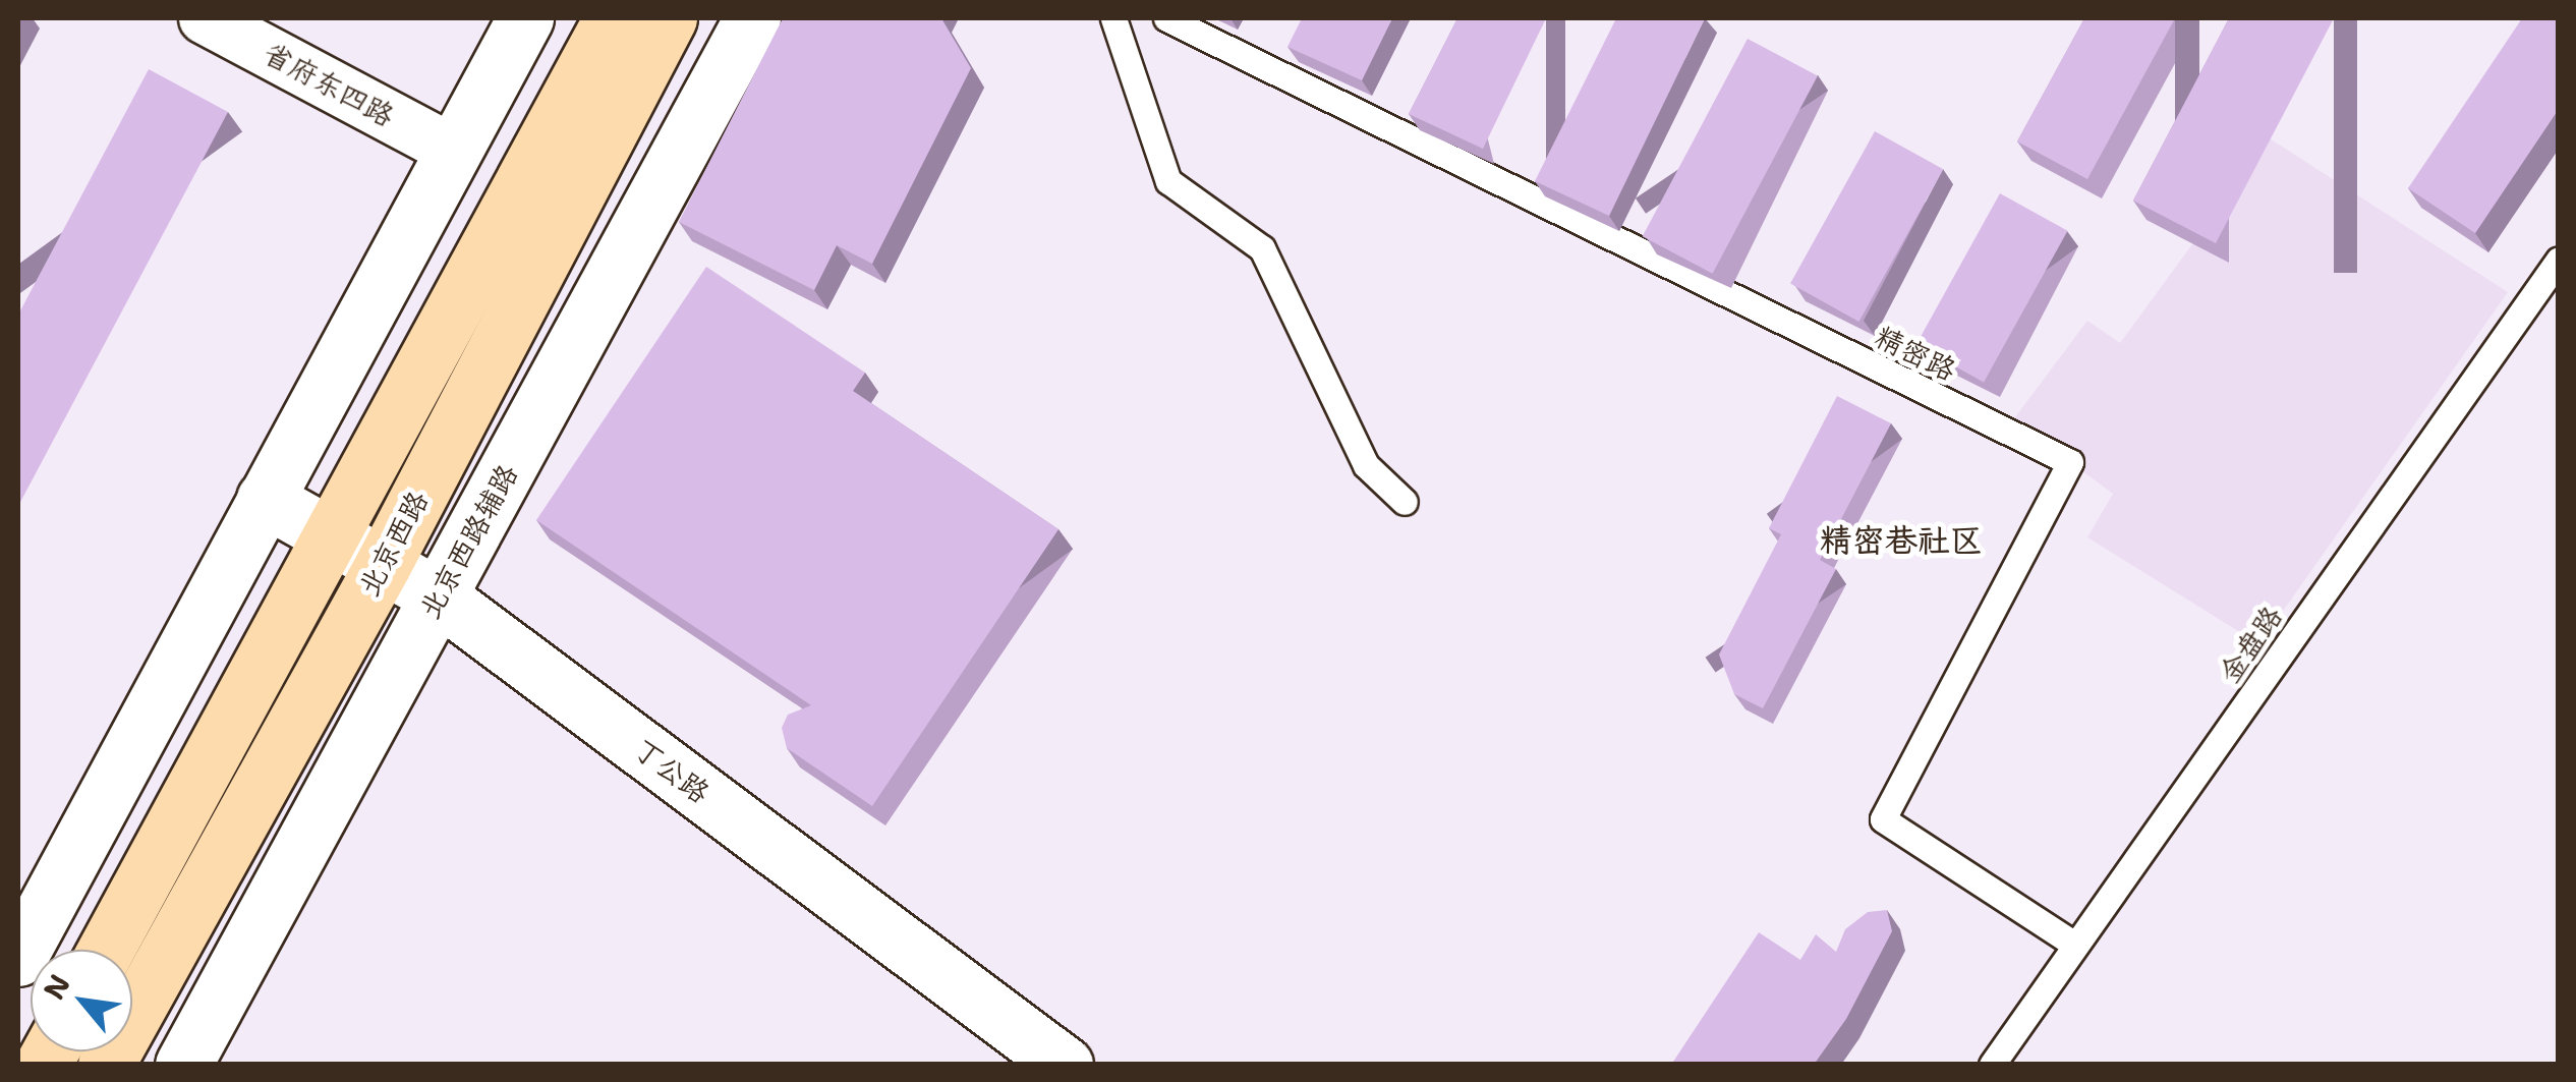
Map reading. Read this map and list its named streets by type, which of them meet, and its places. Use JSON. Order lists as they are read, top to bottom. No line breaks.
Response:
{"streets":{"main road":["北京西路辅路","北京西路","丁公路"],"street":["省府东四路"],"lane":["精密路","金盘路"]},"crossings":[["精密路","金盘路"],["北京西路辅路","丁公路"],["北京西路","丁公路"]],"districts":["精密巷社区"],"north":"top left"}
